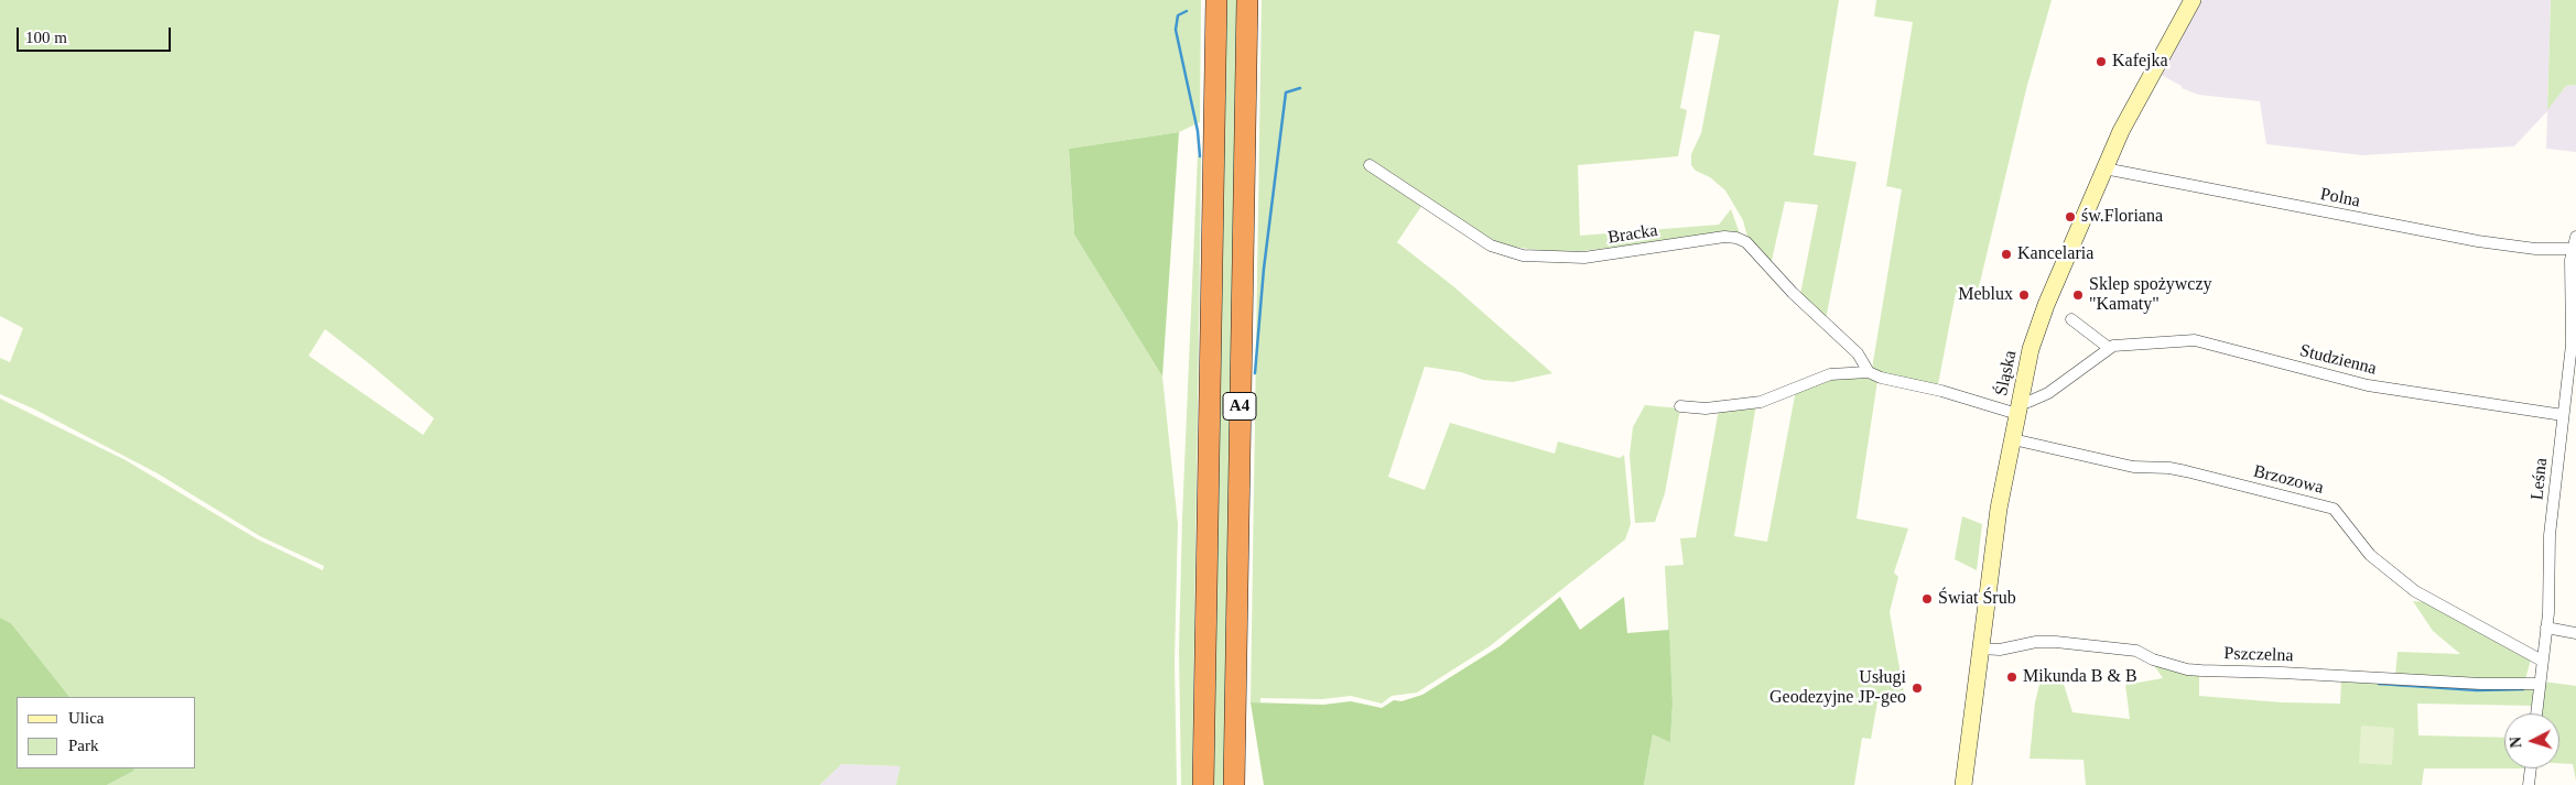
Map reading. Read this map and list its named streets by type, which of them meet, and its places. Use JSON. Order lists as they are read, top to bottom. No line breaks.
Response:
{"streets":{"highway":["A4"],"main road":["Śląska"],"street":["Polna","Bracka","Studzienna","Leśna","Brzozowa","Pszczelna"]},"crossings":[["Polna","Śląska"],["Polna","Leśna"],["Studzienna","Śląska"],["Studzienna","Leśna"],["Śląska","Brzozowa"],["Śląska","Pszczelna"],["Leśna","Brzozowa"],["Leśna","Pszczelna"]],"places":["Kafejka","św.Floriana","Kancelaria","Meblux","Sklep spożywczy \"Kamaty\"","Świat Śrub","Mikunda B & B","Usługi Geodezyjne JP-geo"],"legend":["Ulica","Park"],"scale_bar":"100 m","north":"left"}
